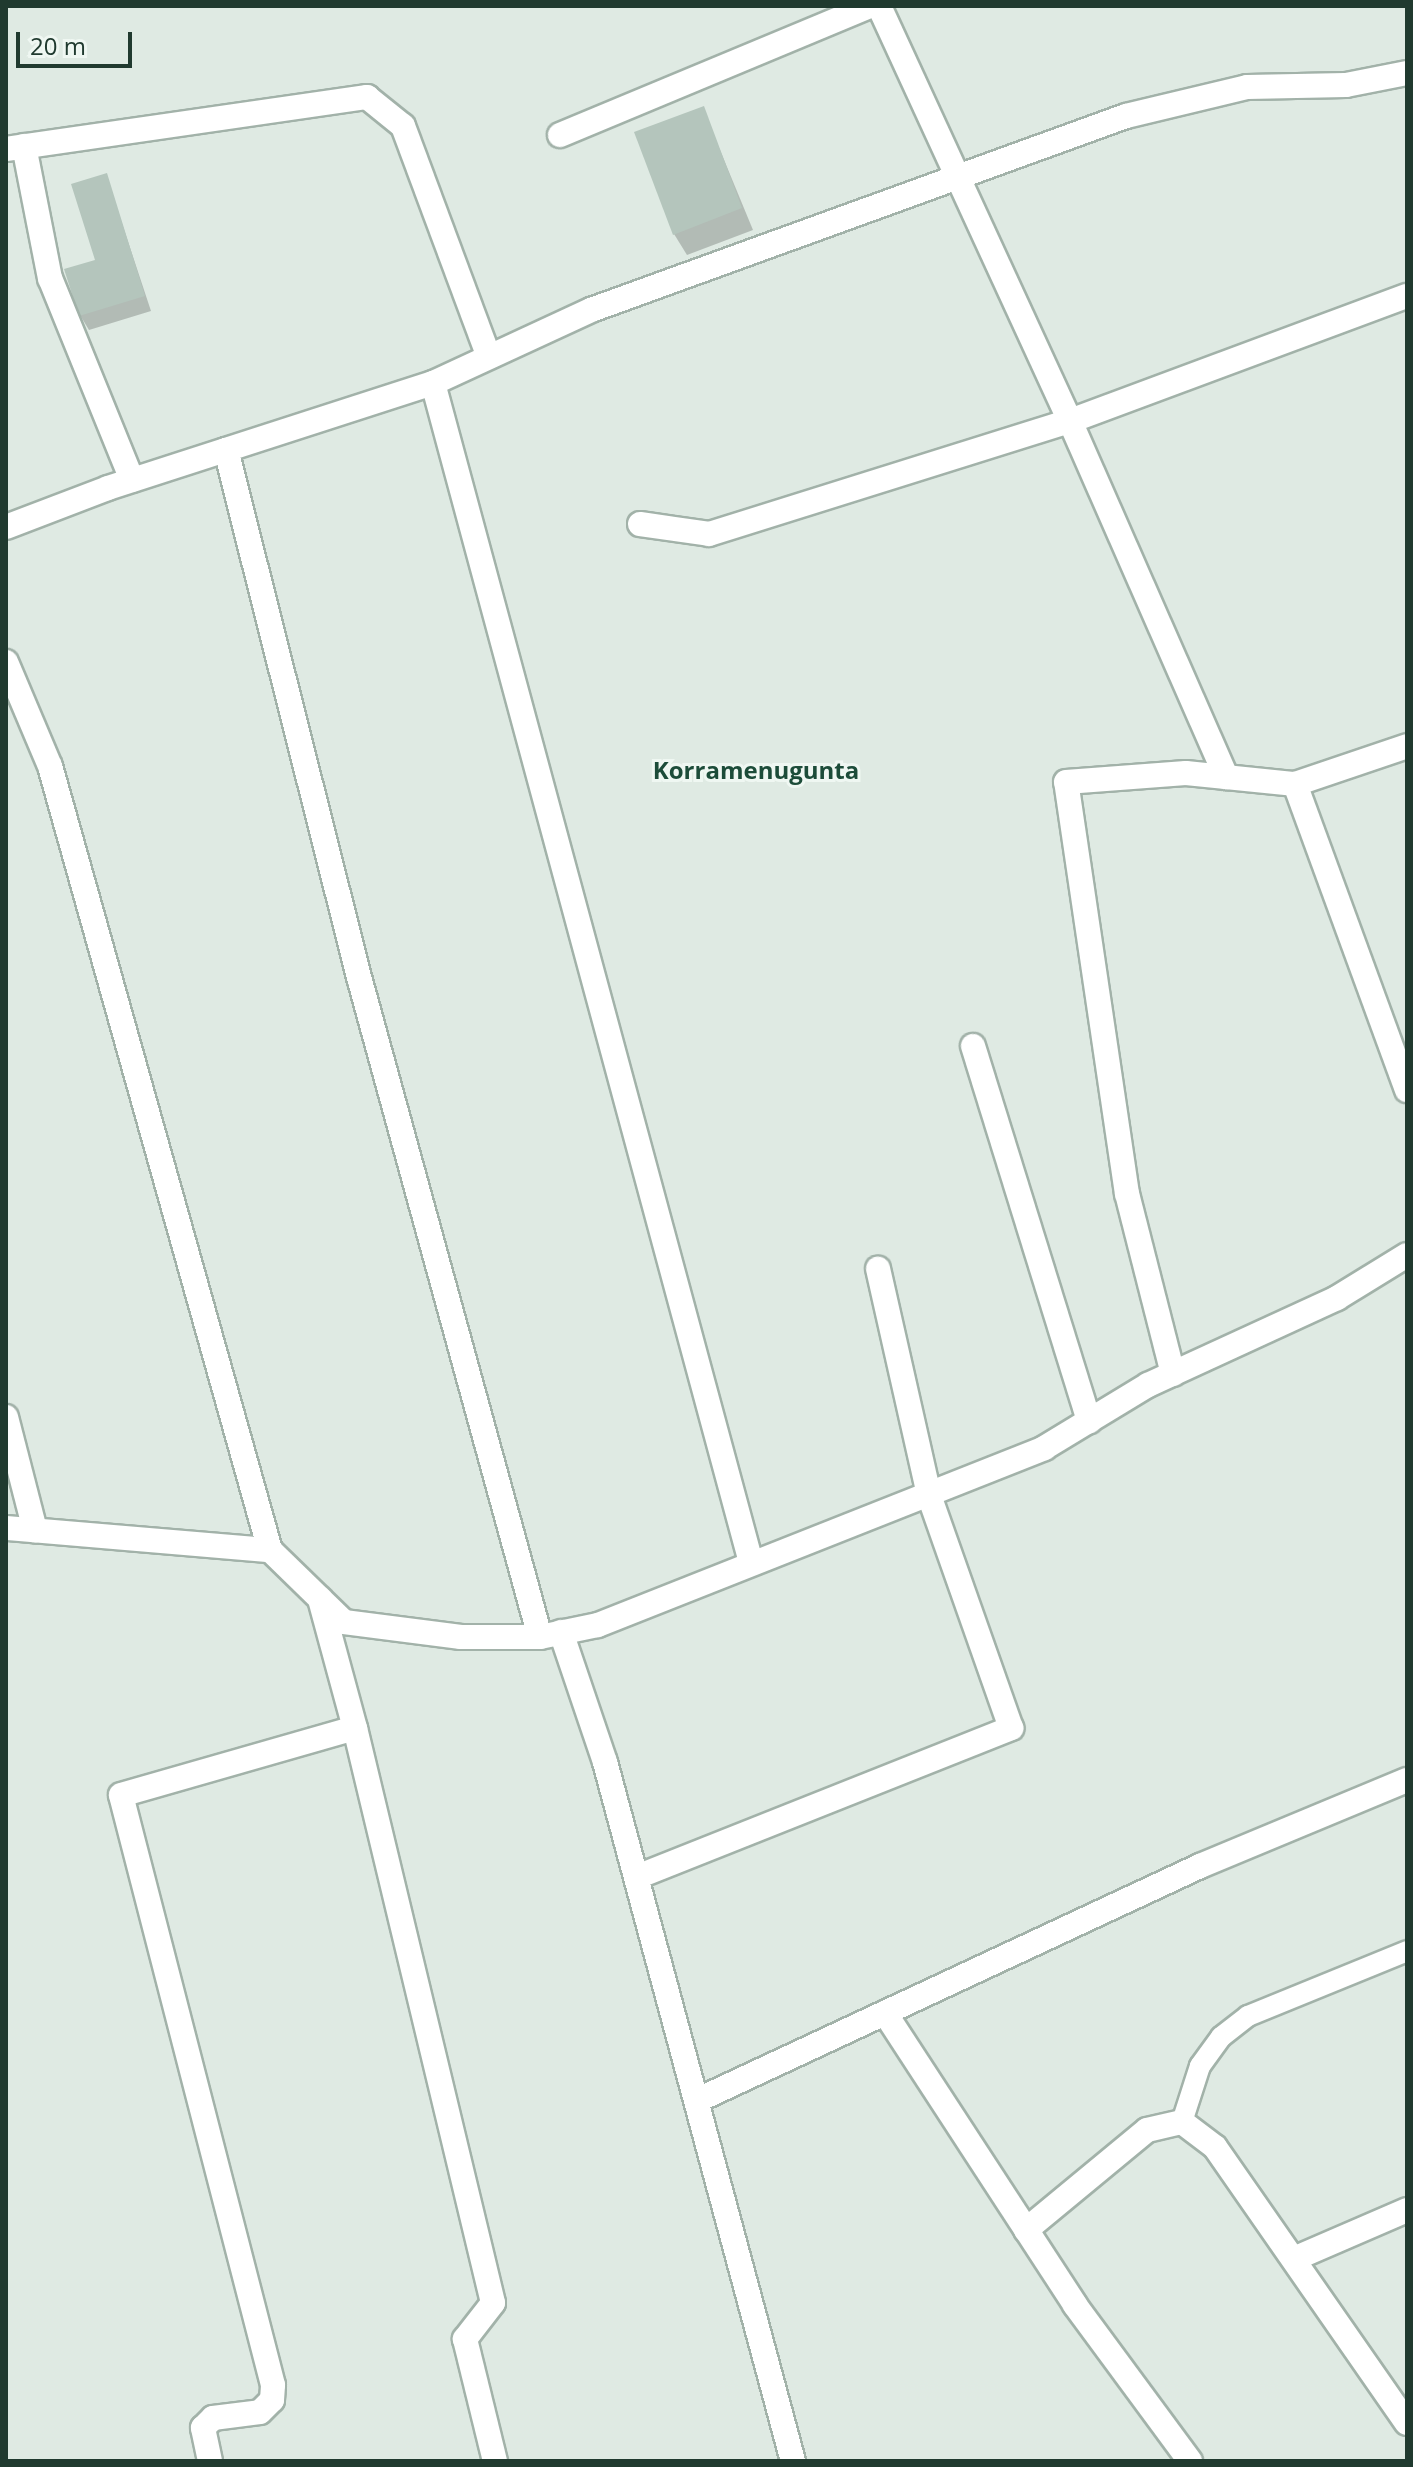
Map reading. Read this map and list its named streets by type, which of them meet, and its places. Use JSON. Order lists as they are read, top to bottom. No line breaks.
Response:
{"districts":["Korramenugunta"],"scale_bar":"20 m"}
